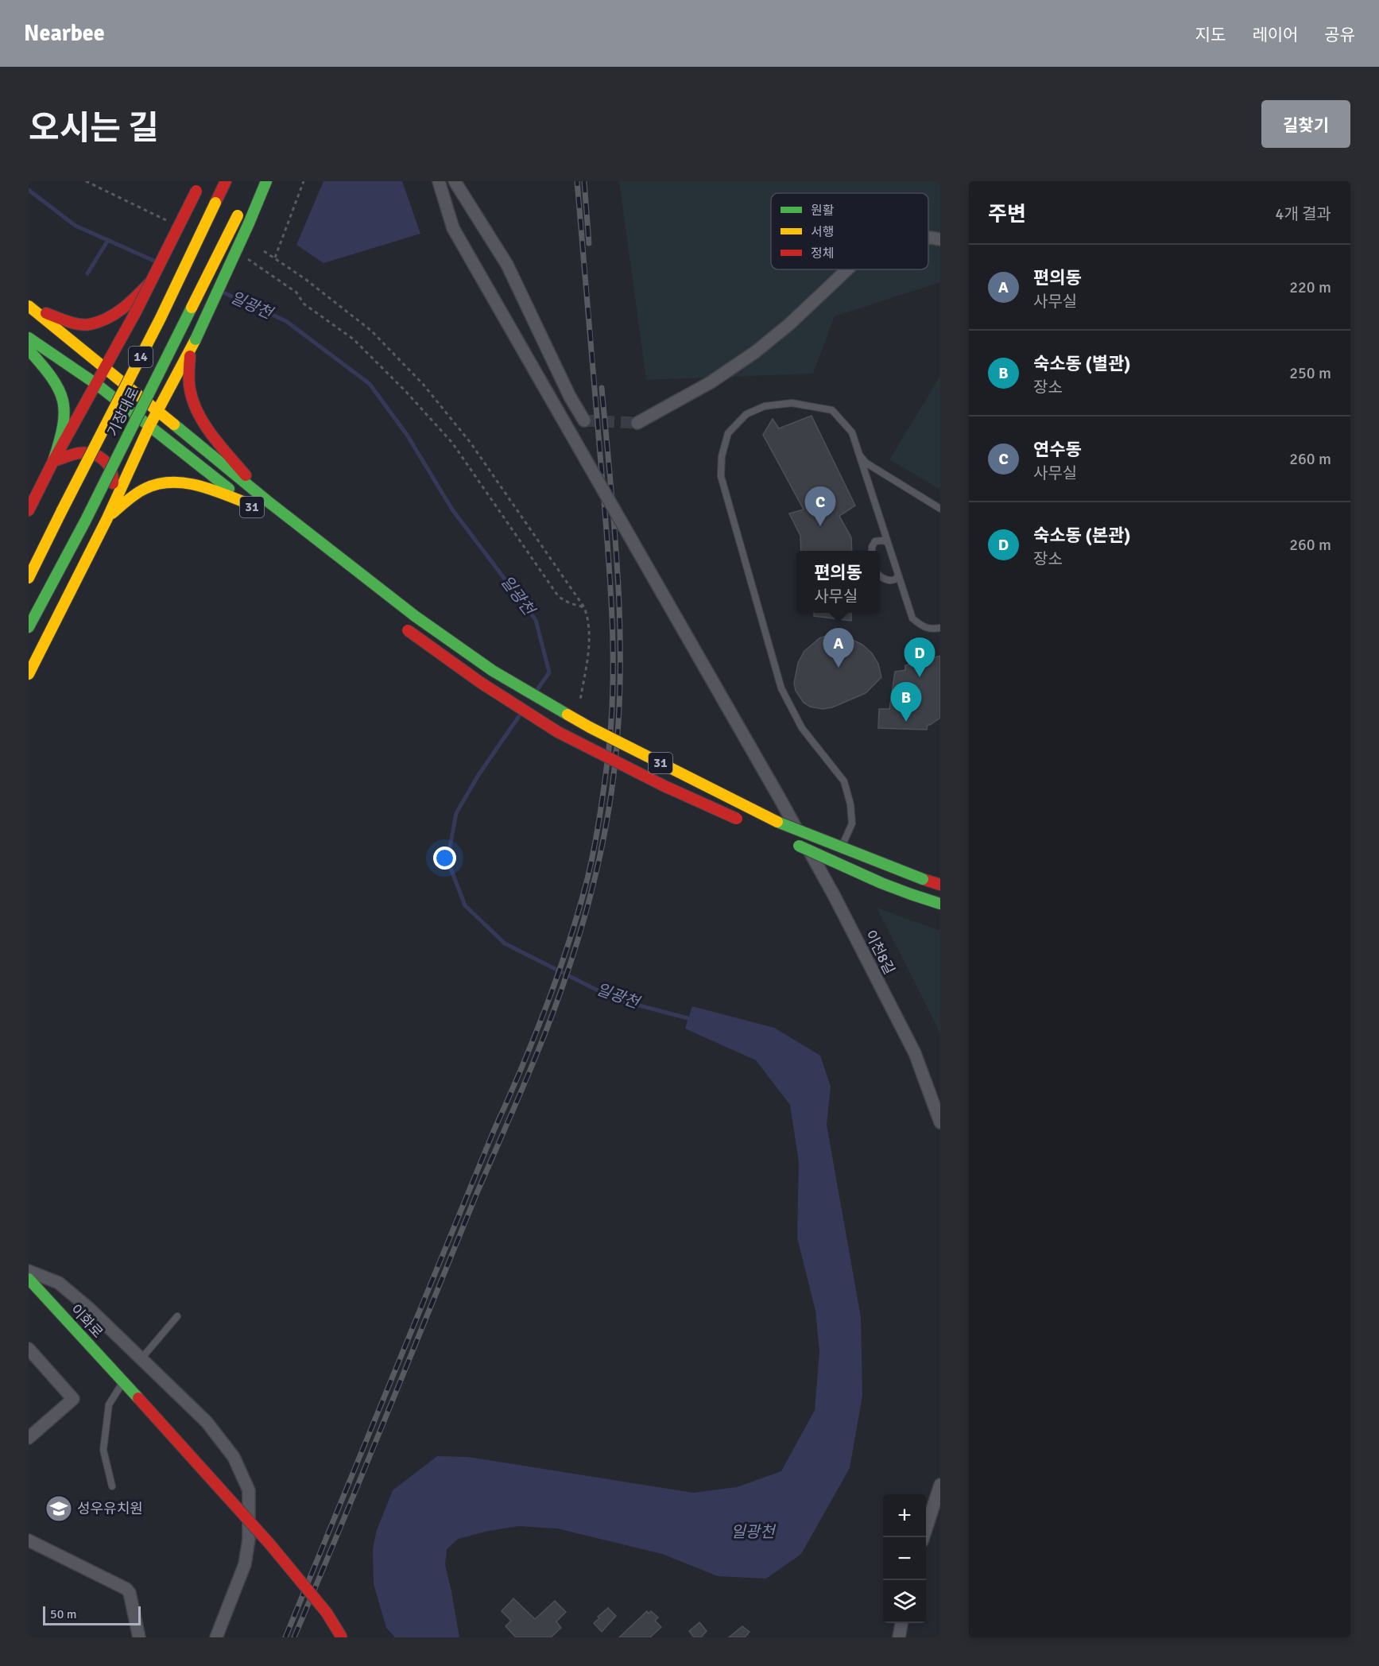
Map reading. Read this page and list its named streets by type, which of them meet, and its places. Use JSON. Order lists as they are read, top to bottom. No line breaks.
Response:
{"streets":{"main road":["14","기장대로","31","이화로"],"street":["이천8길"]},"water":["일광천"],"places":{"school or university":["성우유치원"]},"legend":["원활","서행","정체"],"scale_bar":"50 m","page":{"header":"Nearbee","nav":["지도","레이어","공유"],"title":"오시는 길","buttons":"길찾기","heading":["주변","4개 결과"],"list":[{"mark":"A","name":"편의동","note":"사무실","value":"220 m"},{"mark":"B","name":"숙소동 (별관)","note":"장소","value":"250 m"},{"mark":"C","name":"연수동","note":"사무실","value":"260 m"},{"mark":"D","name":"숙소동 (본관)","note":"장소","value":"260 m"}],"pins":["C","A","D","B"],"popup":["편의동","사무실"],"map_buttons":["+","−"],"scale":"50 m"}}
